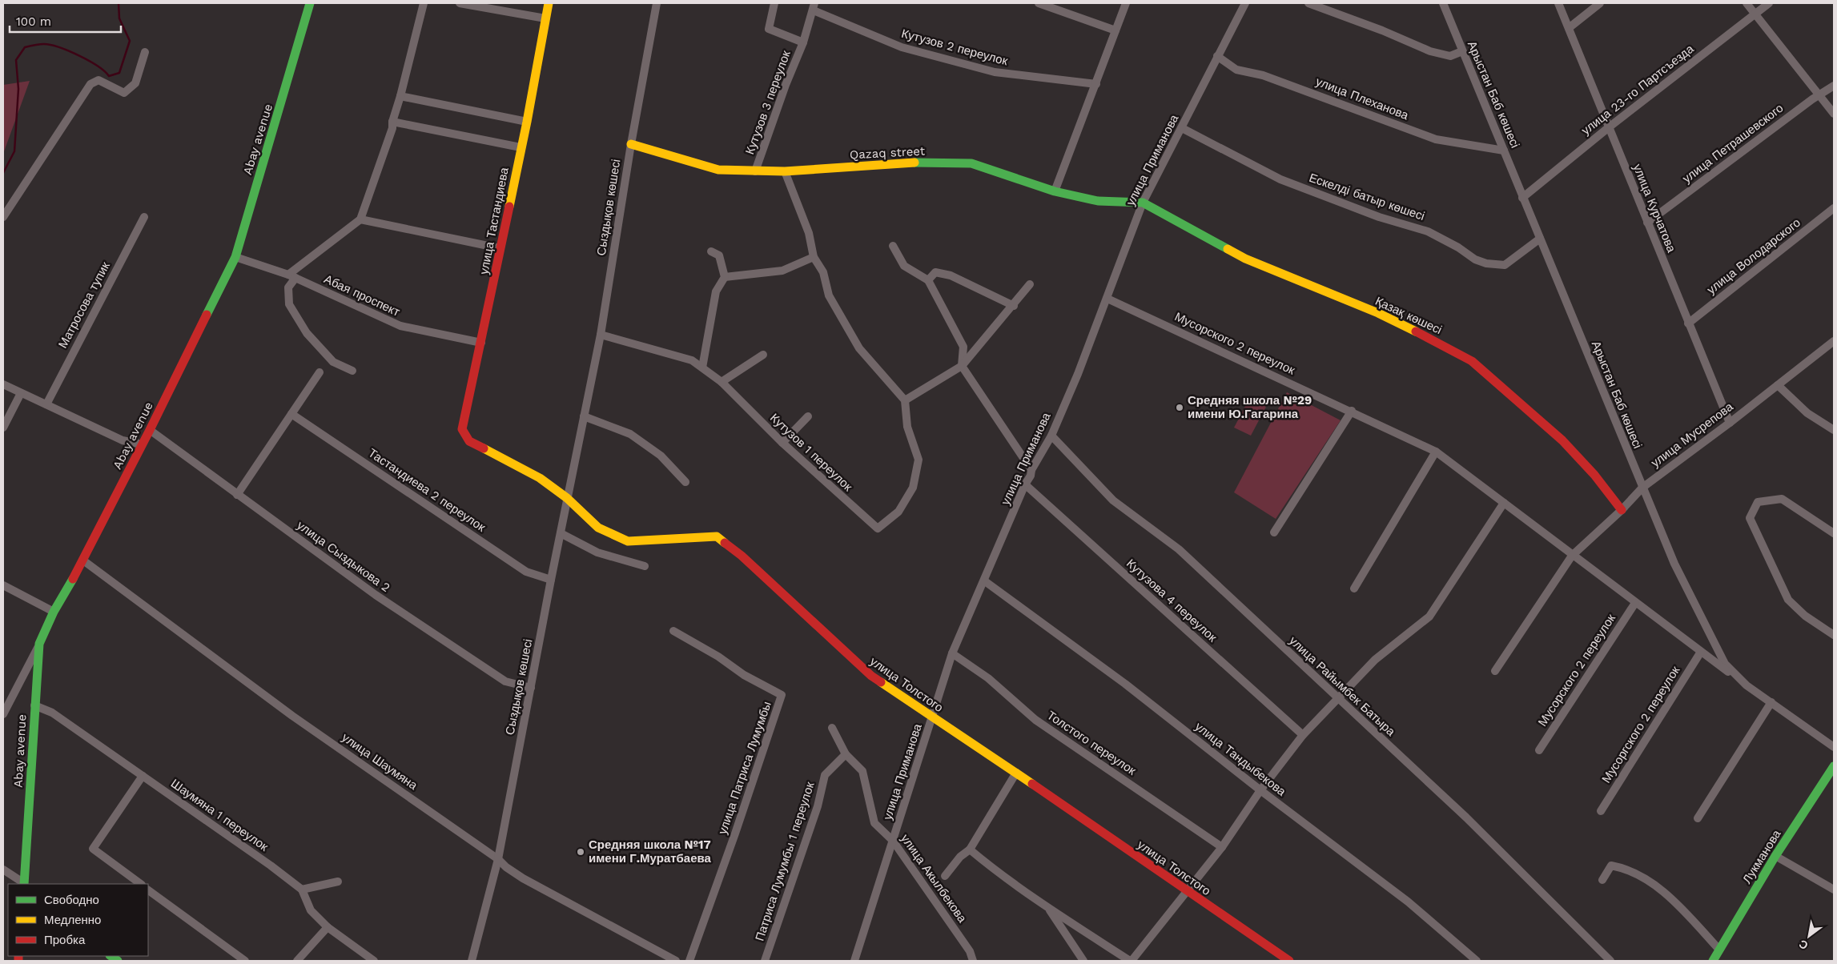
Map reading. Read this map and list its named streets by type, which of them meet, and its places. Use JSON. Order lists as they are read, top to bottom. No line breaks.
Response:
{"streets":{"street":["Кутузов 2 переулок","улица 23-го Партсъезда","Арыстан Баб көшесі","улица Плеханова","Кутузов 3 переулок","Abay avenue","улица Петрашевского","Qazaq street","улица Приманова","Ескелді батыр көшесі","Сыздықов көшесі","улица Курчатова","улица Тастандиева","улица Володарского","Абая проспект","Матросова тупик","Қазақ көшесі","Мусорского 2 переулок","улица Мусрепова","Кутузов 1 переулок","Тастандиева 2 переулок","улица Сыздыкова 2","Кутузова 4 переулок","улица Толстого","улица Райымбек Батыра","Мусоргского 2 переулок","Толстого переулок","улица Тандыбекова","улица Шаумяна","улица Патриса Лумумбы","Шаумяна 1 переулок","Лукманова","Патриса Лумумбы 1 переулок","улица Акылбекова"]},"crossings":[["Кутузов 2 переулок","Кутузов 3 переулок"],["улица 23-го Партсъезда","Арыстан Баб көшесі"],["улица 23-го Партсъезда","улица Курчатова"],["Арыстан Баб көшесі","улица Плеханова"],["Арыстан Баб көшесі","Ескелді батыр көшесі"],["Арыстан Баб көшесі","Мусорского 2 переулок"],["Арыстан Баб көшесі","улица Мусрепова"],["улица Плеханова","улица Приманова"],["Кутузов 3 переулок","Qazaq street"],["Abay avenue","Абая проспект"],["Abay avenue","улица Сыздыкова 2"],["Abay avenue","улица Шаумяна"],["Abay avenue","Шаумяна 1 переулок"],["улица Петрашевского","улица Курчатова"],["Qazaq street","улица Приманова"],["Qazaq street","Сыздықов көшесі"],["Qazaq street","Қазақ көшесі"],["улица Приманова","Ескелді батыр көшесі"],["улица Приманова","Қазақ көшесі"],["улица Приманова","Мусорского 2 переулок"],["улица Приманова","Кутузова 4 переулок"],["улица Приманова","улица Толстого"],["улица Приманова","улица Райымбек Батыра"],["улица Приманова","Толстого переулок"],["улица Приманова","улица Тандыбекова"],["улица Приманова","улица Акылбекова"],["Сыздықов көшесі","Кутузов 1 переулок"],["Сыздықов көшесі","Тастандиева 2 переулок"],["Сыздықов көшесі","улица Сыздыкова 2"],["Сыздықов көшесі","улица Толстого"],["Сыздықов көшесі","улица Шаумяна"],["улица Курчатова","улица Володарского"],["улица Курчатова","улица Мусрепова"],["улица Тастандиева","Абая проспект"],["улица Тастандиева","улица Толстого"],["Қазақ көшесі","улица Мусрепова"],["Мусорского 2 переулок","улица Мусрепова"],["Мусорского 2 переулок","Мусоргского 2 переулок"],["Патриса Лумумбы 1 переулок","улица Акылбекова"]],"places":["Средняя школа №29 имени Ю.Гагарина","Средняя школа №17 имени Г.Муратбаева"],"legend":["Свободно","Медленно","Пробка"],"scale_bar":"100 m","north":"bottom left"}
